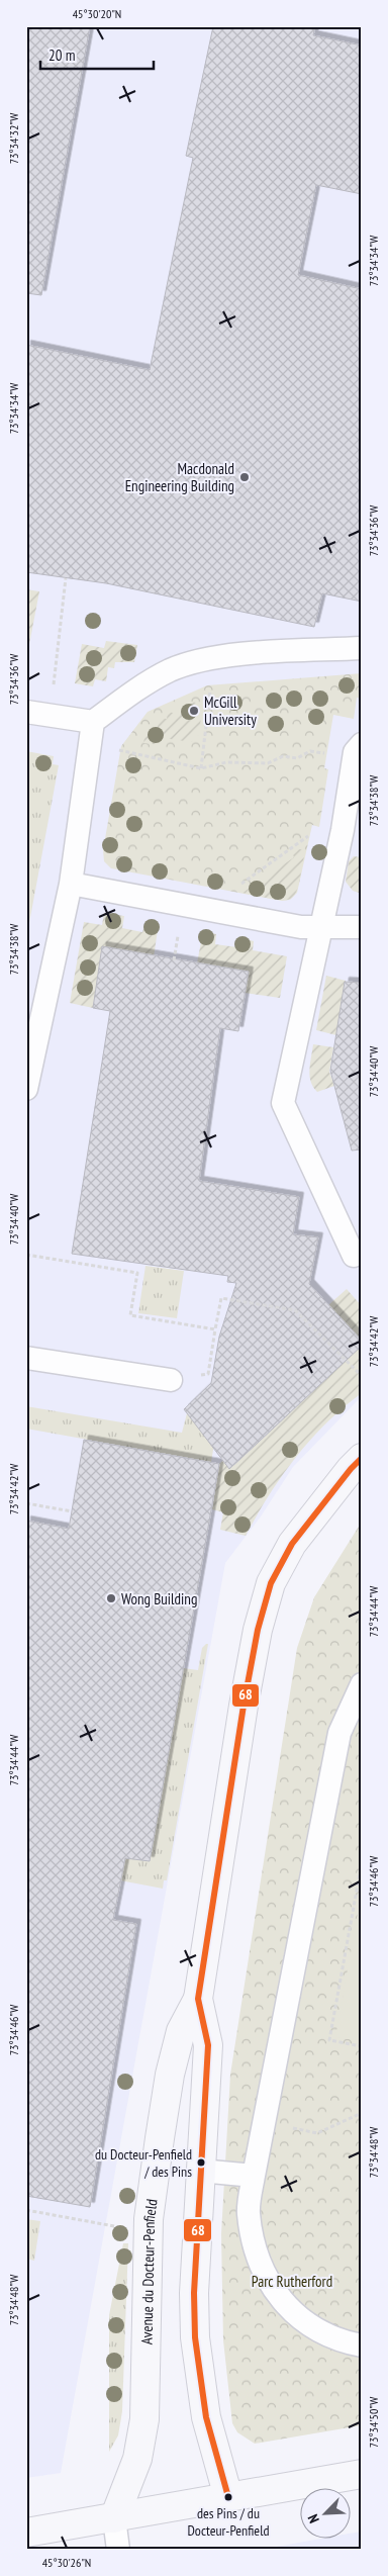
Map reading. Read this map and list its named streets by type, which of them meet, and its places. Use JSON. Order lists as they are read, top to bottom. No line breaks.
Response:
{"streets":{"main road":["Avenue du Docteur-Penfield"]},"parks":["Parc Rutherford"],"places":["Macdonald Engineering Building","McGill University","Wong Building","du Docteur-Penfield / des Pins","des Pins / du Docteur-Penfield"],"lines":["transit line 68"],"scale_bar":"20 m","north":"bottom left","coordinates":["45°30'20\"N","73°34'32\"W","73°34'34\"W","73°34'36\"W","73°34'38\"W","73°34'40\"W","73°34'42\"W","73°34'44\"W","73°34'46\"W","73°34'48\"W","73°34'50\"W","45°30'26\"N"]}
